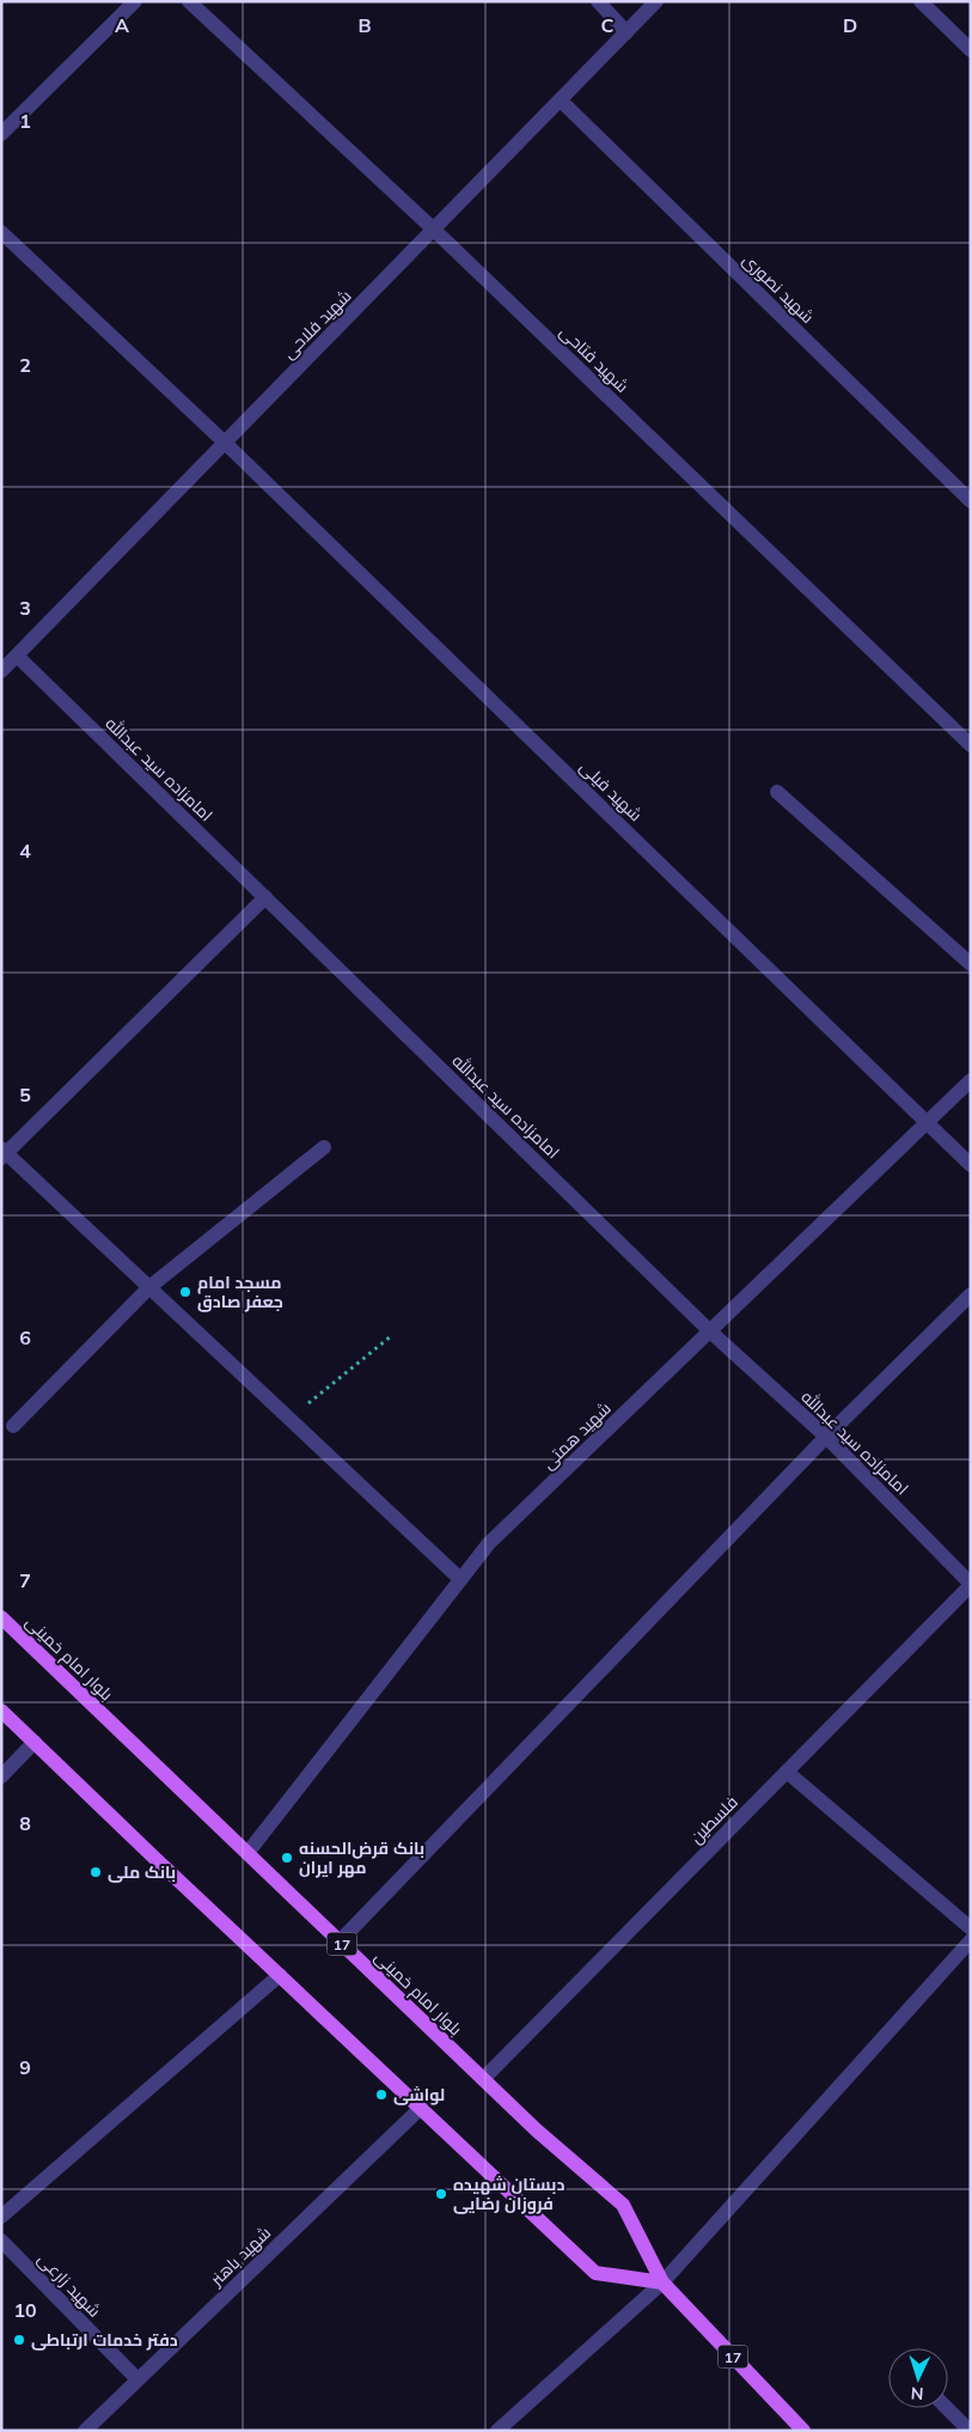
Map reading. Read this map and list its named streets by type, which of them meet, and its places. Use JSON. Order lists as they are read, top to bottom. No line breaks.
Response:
{"streets":{"main road":["بلوار امام خمینی","17"],"street":["شهید نصوری","شهید فلاحی","شهید فتاحی","امامزاده سید عبدالله","شهید فیلی","شهید همتی","فلسطین","شهید باهنر","شهید زارعی"]},"crossings":[["شهید نصوری","شهید فلاحی"],["شهید فلاحی","شهید فتاحی"],["شهید فلاحی","امامزاده سید عبدالله"],["شهید فلاحی","شهید فیلی"],["امامزاده سید عبدالله","شهید همتی"],["امامزاده سید عبدالله","فلسطین"],["شهید فیلی","شهید همتی"],["شهید همتی","بلوار امام خمینی"],["بلوار امام خمینی","فلسطین"],["شهید باهنر","شهید زارعی"]],"places":["مسجد امام جعفر صادق","بانک قرض‌الحسنه مهر ایران","بانک ملی","لواشی","دبستان شهیده فروزان رضایی","دفتر خدمات ارتباطی"],"north":"bottom","grid":{"columns":["A","B","C","D"],"rows":["1","2","3","4","5","6","7","8","9","10"]}}
